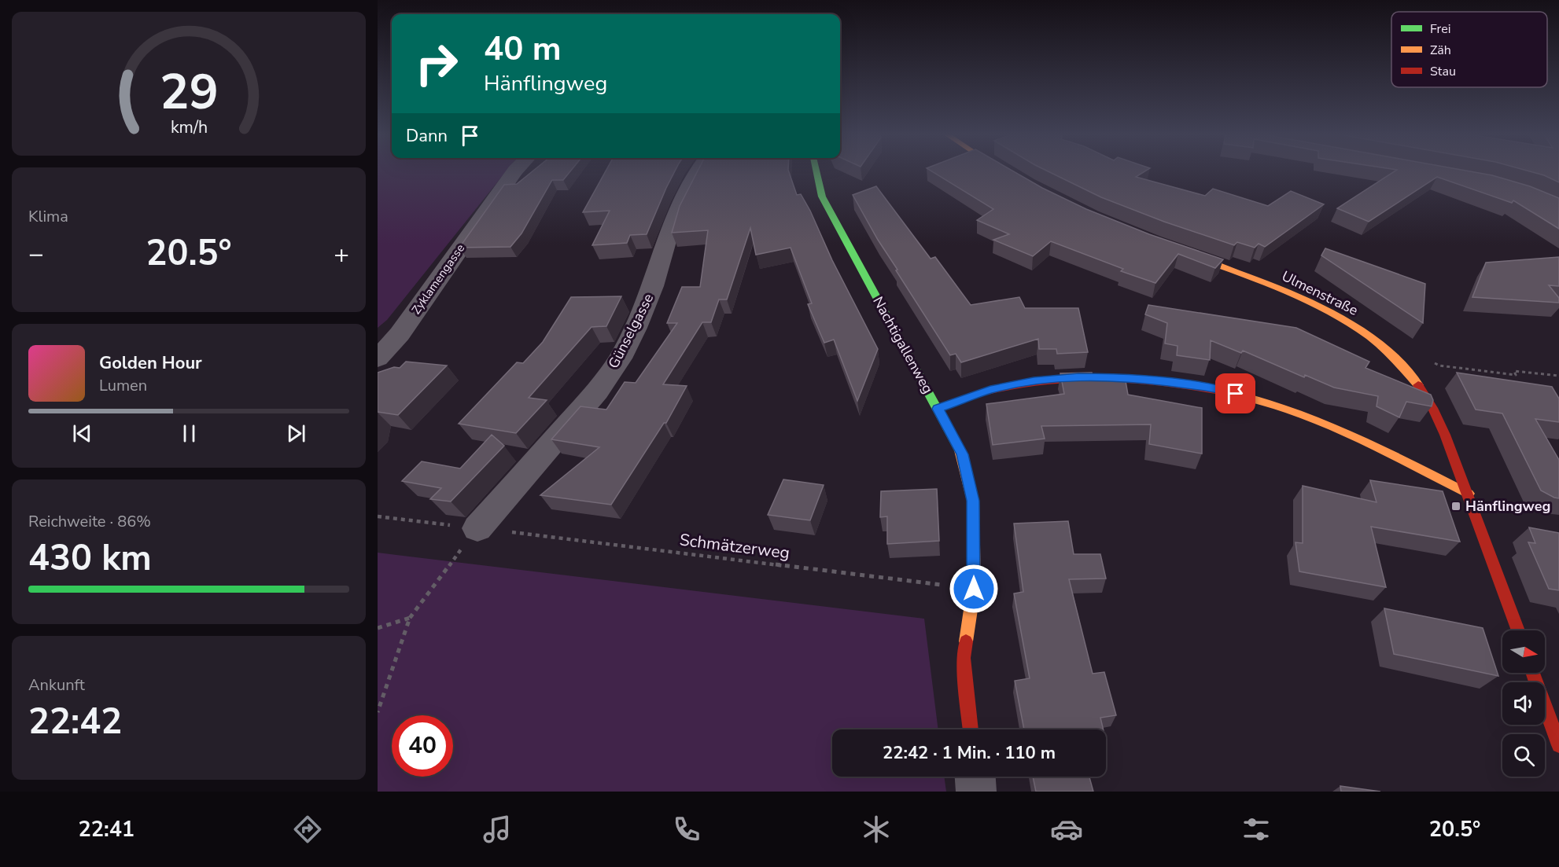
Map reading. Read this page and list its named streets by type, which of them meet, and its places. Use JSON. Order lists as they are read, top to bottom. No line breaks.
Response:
{"streets":{"street":["Zyklamengasse","Ulmenstraße","Günselgasse","Nachtigallenweg"],"path":["Schmätzerweg"]},"crossings":[["Nachtigallenweg","Schmätzerweg"]],"places":{"transit":["Hänflingweg"]},"legend":["Frei","Zäh","Stau"],"north":"right","page":{"turn":["40 m","Hänflingweg"],"then":"Dann","tile":["Klima",["Reichweite · 86%","430 km"],["Ankunft","22:42"]],"heat":["−","20.5°","+"],"song":["Golden Hour","Lumen"],"limit":"40","trip":"22:42 · 1 Min. · 110 m","tabs":["22:41","20.5°"],"gauge":["29","km/h"]}}
